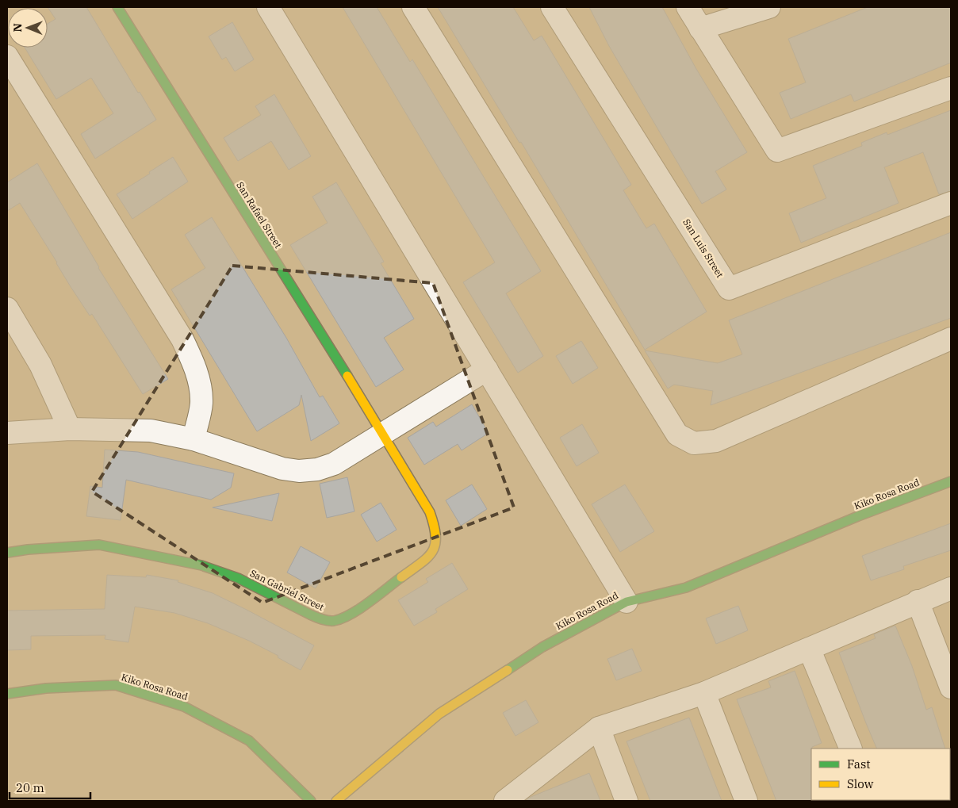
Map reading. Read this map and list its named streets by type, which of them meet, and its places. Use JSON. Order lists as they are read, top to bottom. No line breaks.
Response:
{"streets":{"street":["San Rafael Street","San Luis Street","Kiko Rosa Road","San Gabriel Street"]},"crossings":[["San Rafael Street","San Gabriel Street"]],"legend":["Fast","Slow"],"scale_bar":"20 m","north":"left"}
